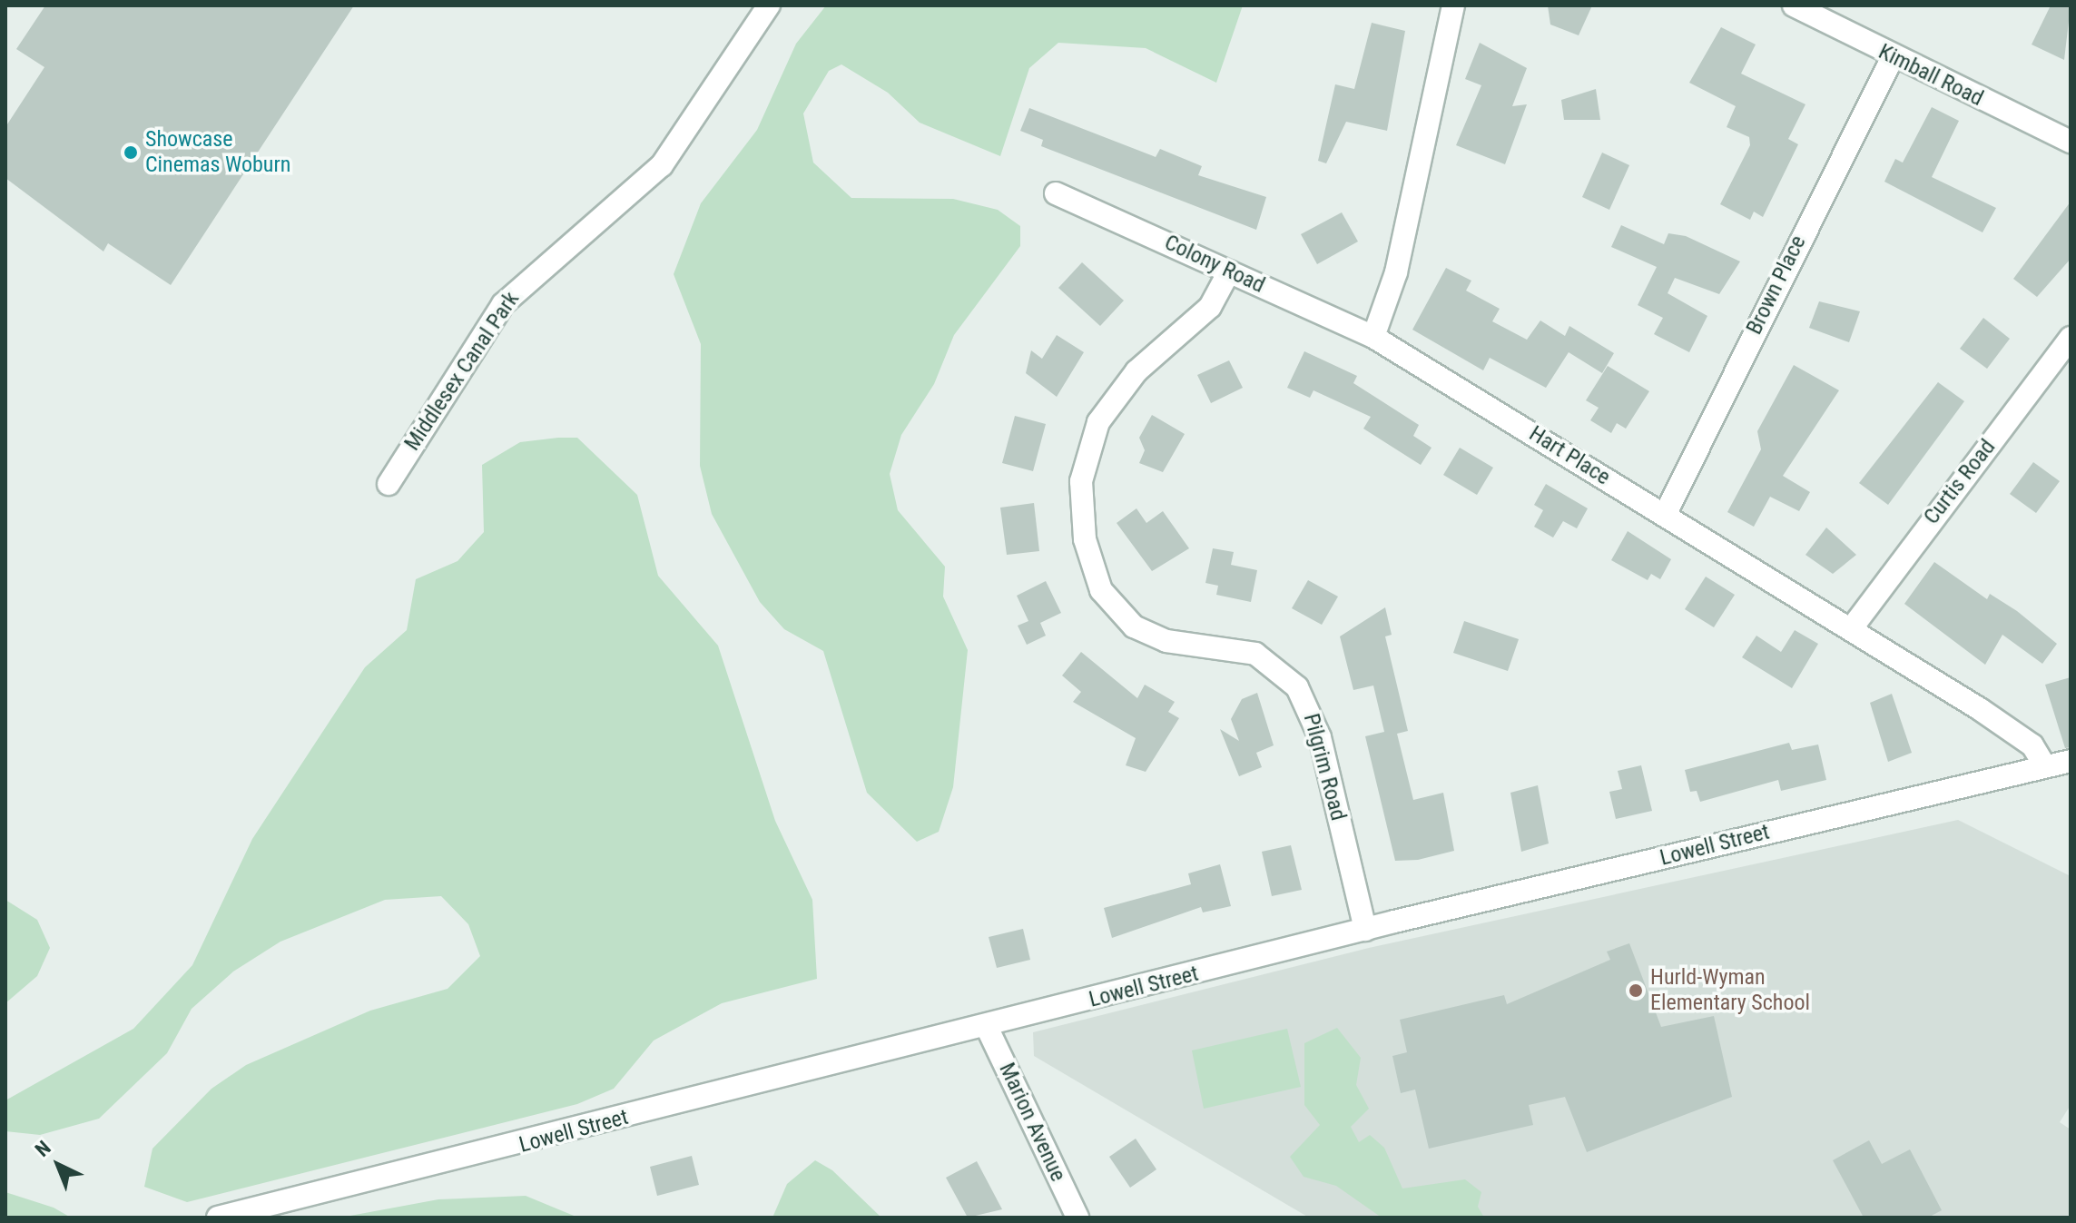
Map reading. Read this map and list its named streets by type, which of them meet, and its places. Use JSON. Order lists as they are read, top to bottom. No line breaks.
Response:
{"streets":{"street":["Kimball Road","Colony Road","Brown Place","Middlesex Canal Park","Hart Place","Curtis Road","Pilgrim Road","Lowell Street","Marion Avenue"]},"crossings":[["Kimball Road","Brown Place"],["Colony Road","Hart Place"],["Colony Road","Pilgrim Road"],["Brown Place","Hart Place"],["Hart Place","Curtis Road"],["Hart Place","Lowell Street"],["Pilgrim Road","Lowell Street"],["Lowell Street","Marion Avenue"]],"places":["Showcase Cinemas Woburn","Hurld-Wyman Elementary School"],"north":"top left"}
